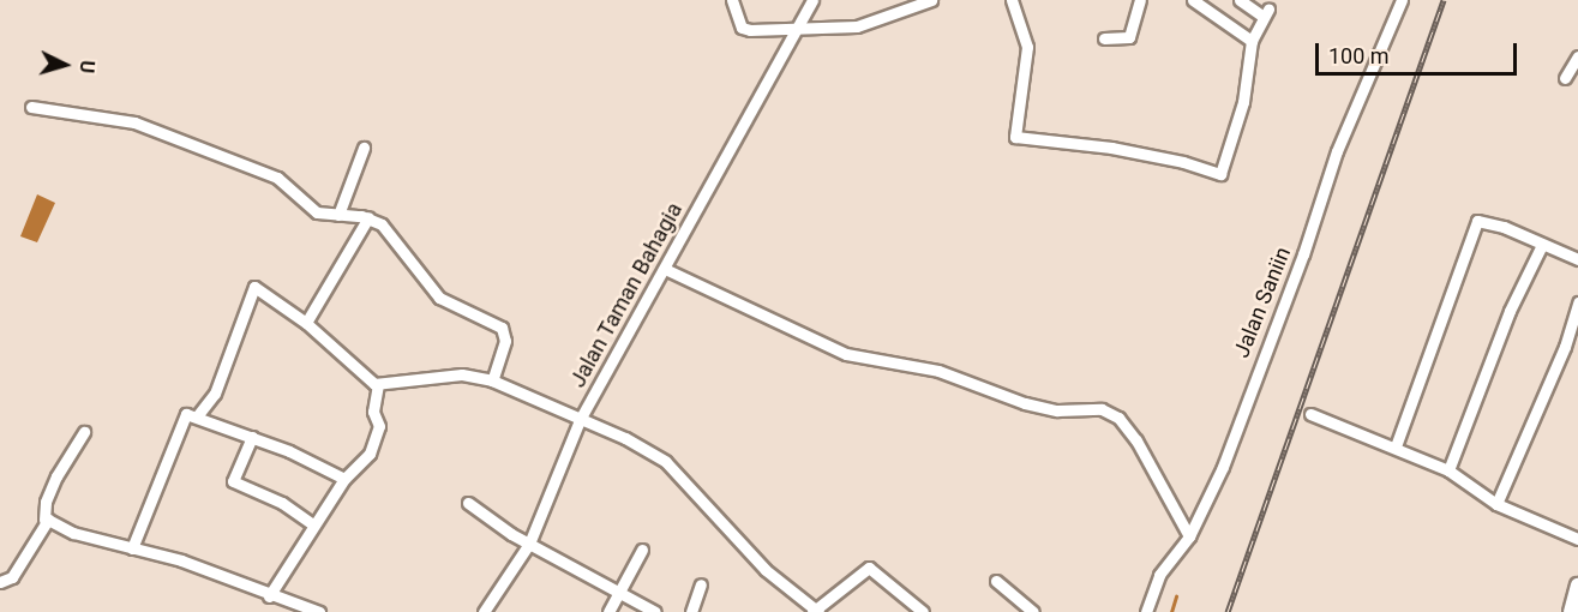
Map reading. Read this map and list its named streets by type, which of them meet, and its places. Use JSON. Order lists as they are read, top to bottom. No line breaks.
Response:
{"streets":{"street":["Jalan Taman Bahagia","Jalan Saniin"]},"scale_bar":"100 m","north":"right"}
